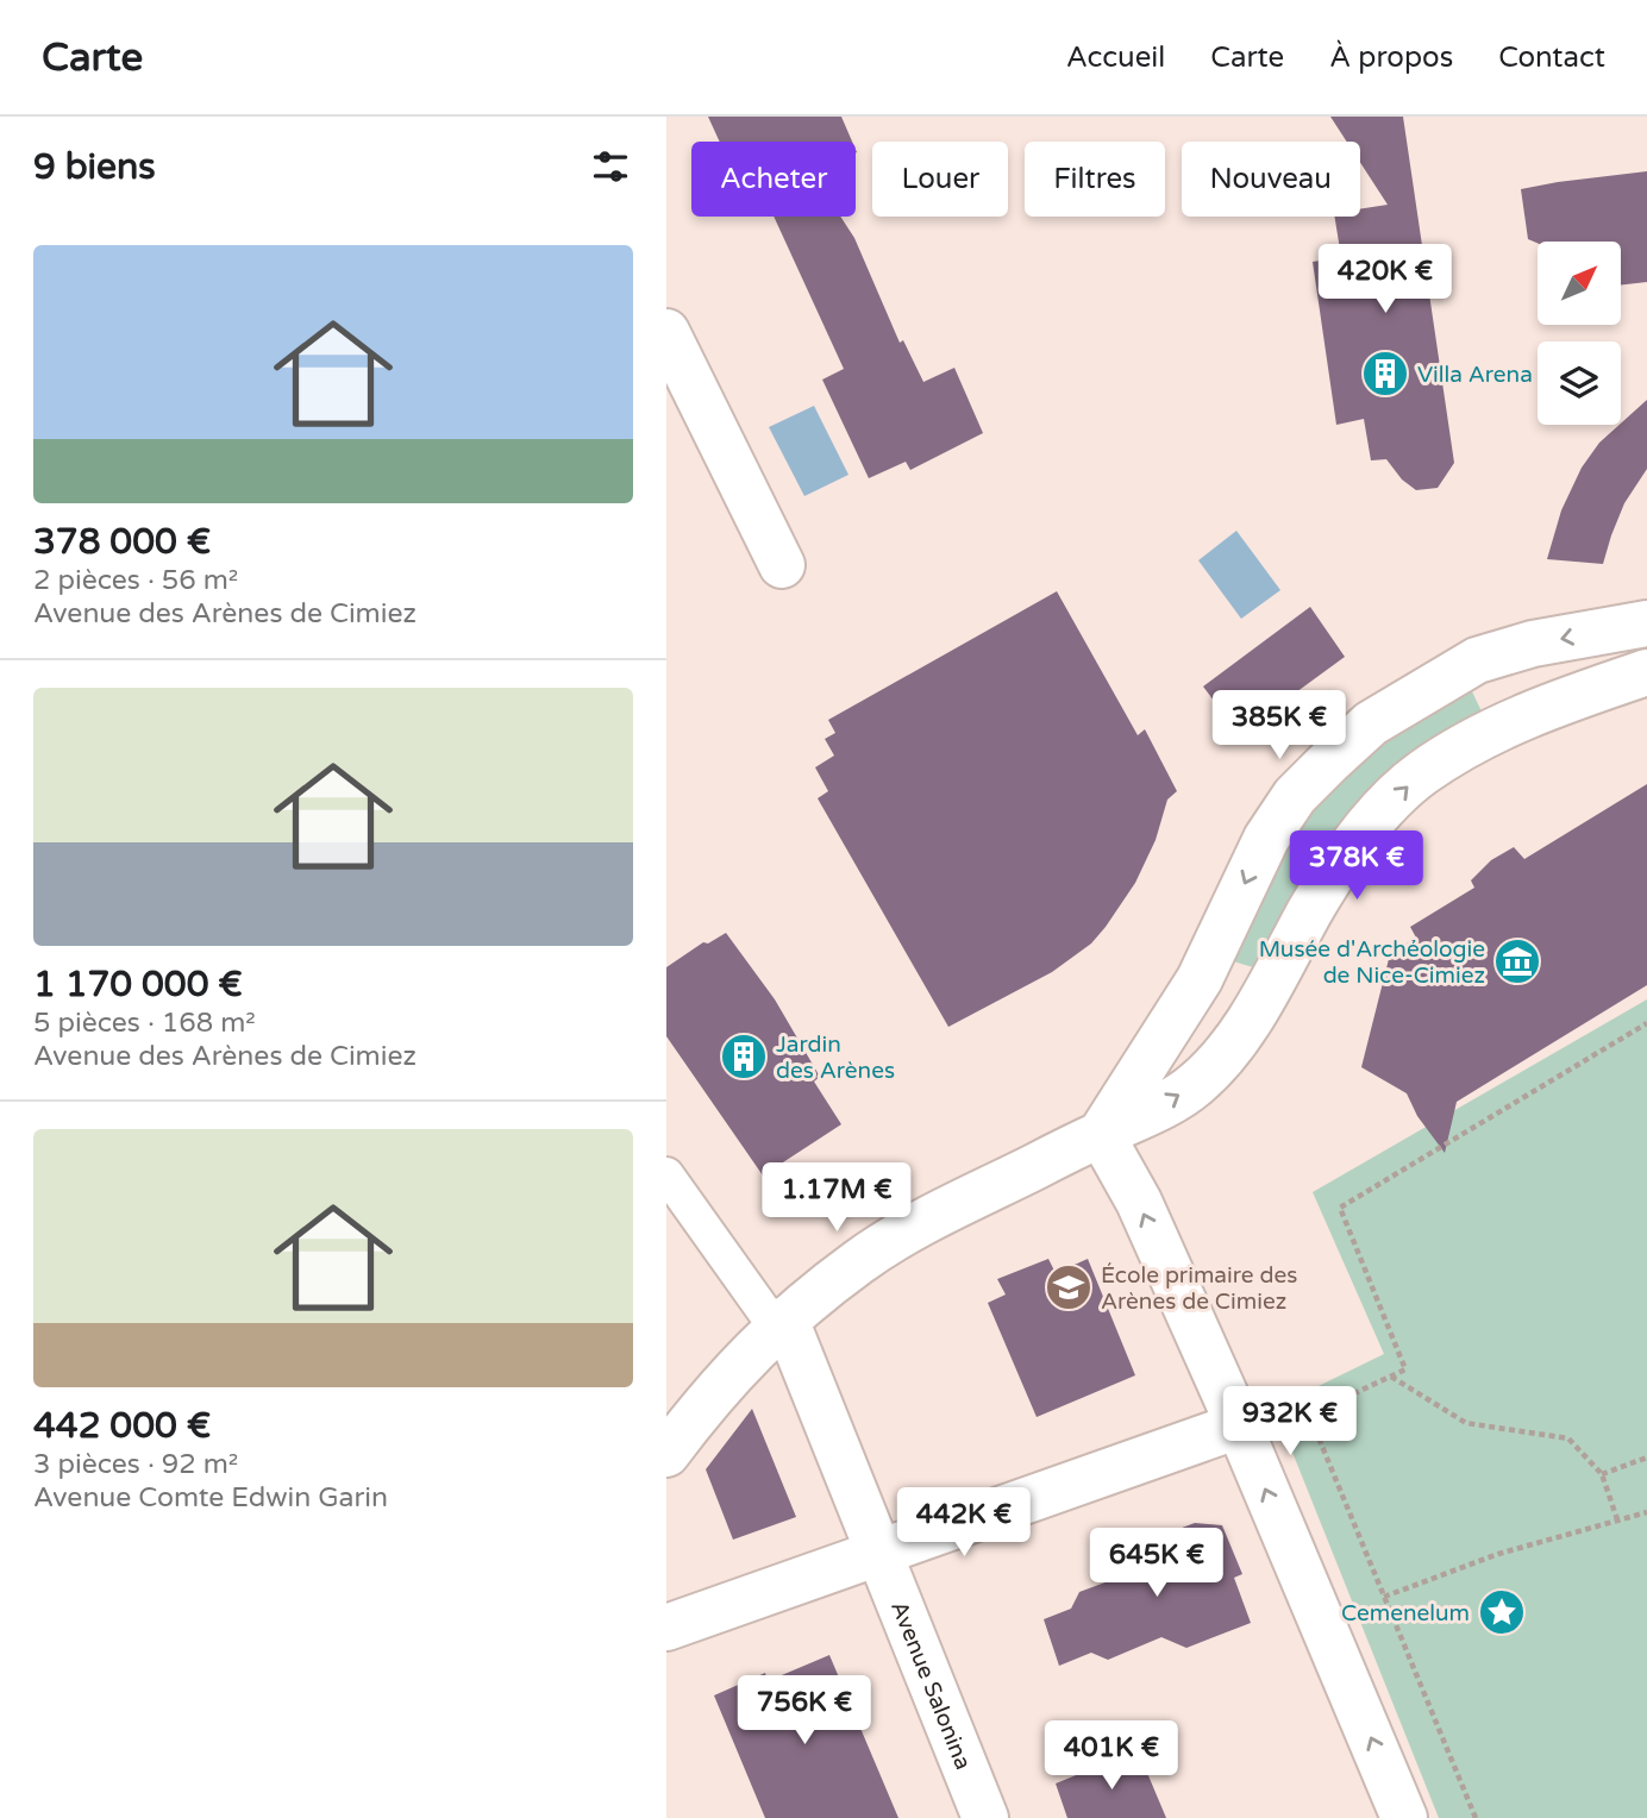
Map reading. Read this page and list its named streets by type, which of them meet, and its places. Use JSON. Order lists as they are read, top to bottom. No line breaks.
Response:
{"streets":{"street":["Avenue Salonina"]},"places":{"building":["Villa Arena","Jardin des Arènes"],"museum":["Musée d'Archéologie de Nice-Cimiez"],"school or university":["École primaire des Arènes de Cimiez"],"place":["Cemenelum"]},"north":"top right","page":{"header":"Carte","nav":["Accueil","Carte","À propos","Contact"],"heading":"9 biens","chip":["Acheter","Louer","Filtres","Nouveau"],"list":[{"name":"378 000 €","note":"2 pièces · 56 m² · Avenue des Arènes de Cimiez"},{"name":"1 170 000 €","note":"5 pièces · 168 m² · Avenue des Arènes de Cimiez"},{"name":"442 000 €","note":"3 pièces · 92 m² · Avenue Comte Edwin Garin"}],"price":["420K €","385K €","378K €","1.17M €","932K €","442K €","645K €","756K €","401K €"]}}
